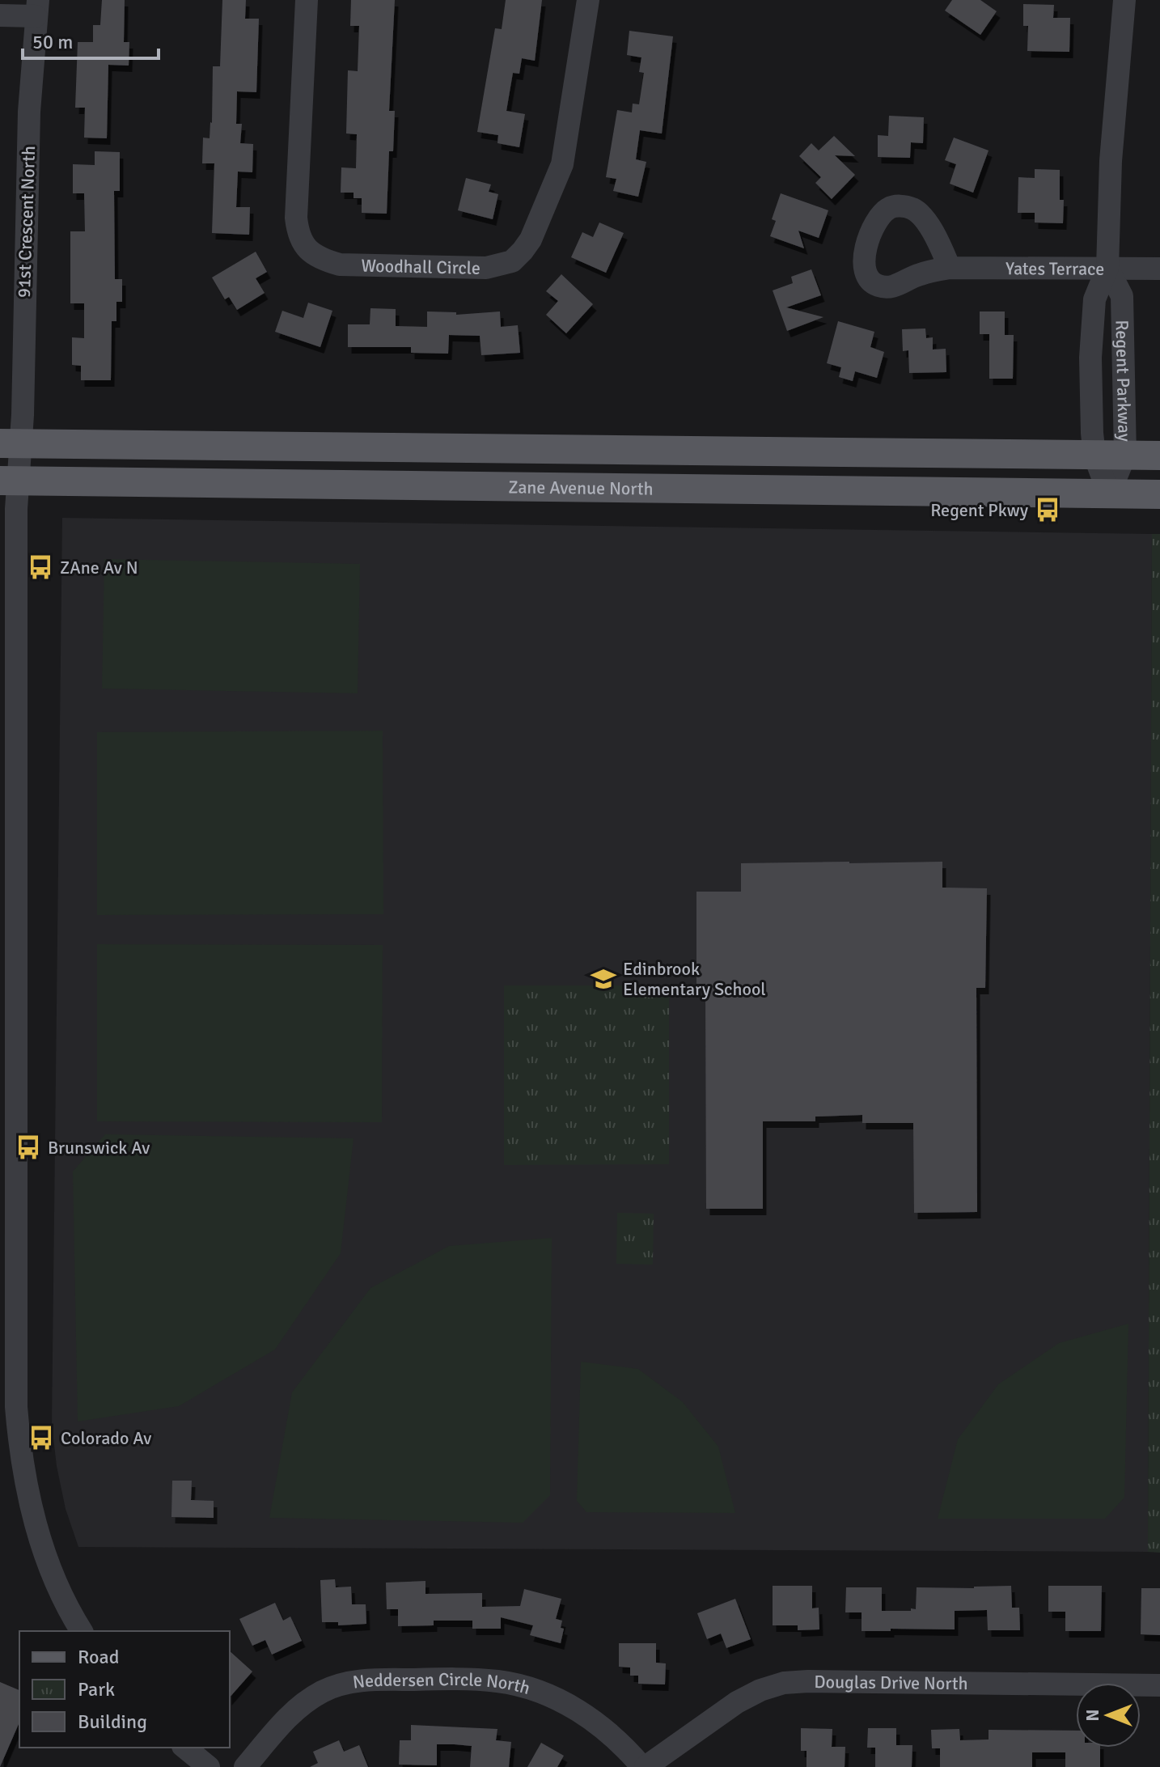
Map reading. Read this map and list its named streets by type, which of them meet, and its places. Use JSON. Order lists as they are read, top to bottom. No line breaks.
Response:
{"streets":{"main road":["Zane Avenue North"],"street":["91st Crescent North","Woodhall Circle","Yates Terrace","Regent Parkway","Douglas Drive North","Neddersen Circle North"]},"crossings":[["91st Crescent North","Zane Avenue North"],["Yates Terrace","Regent Parkway"],["Regent Parkway","Zane Avenue North"],["Douglas Drive North","Neddersen Circle North"]],"places":{"bus stop":["Regent Pkwy","ZAne Av N","Brunswick Av","Colorado Av"],"school or university":["Edinbrook Elementary School"]},"legend":["Road","Park","Building"],"scale_bar":"50 m","north":"left"}
